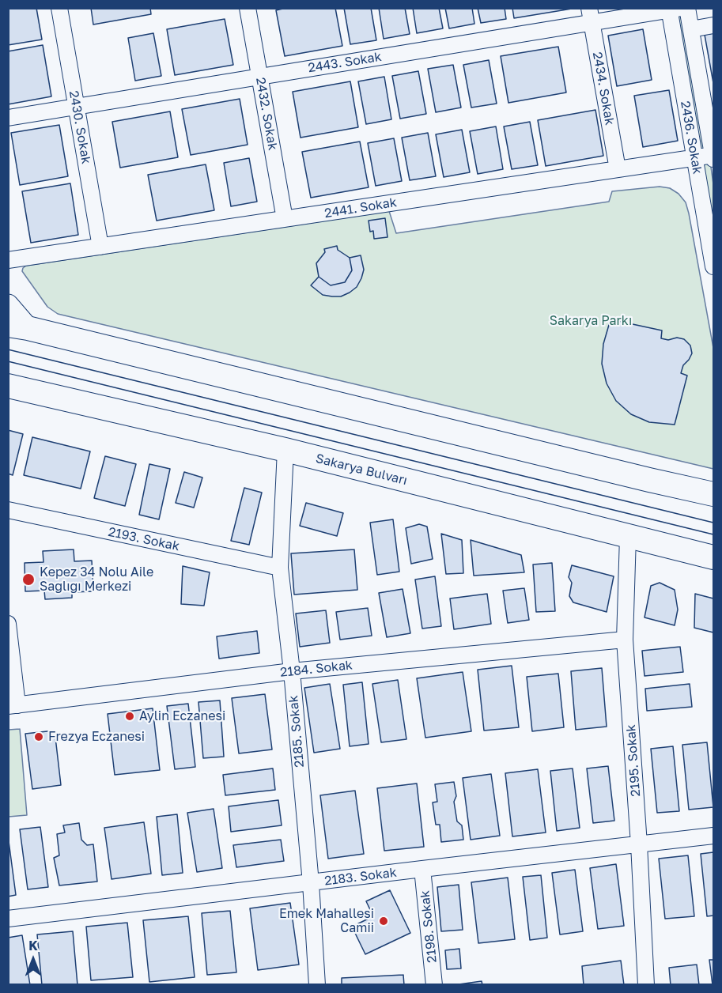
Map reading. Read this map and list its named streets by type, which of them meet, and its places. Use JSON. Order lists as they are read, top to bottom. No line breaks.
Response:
{"streets":{"main road":["Sakarya Bulvarı"],"street":["2443. Sokak","2434. Sokak","2432. Sokak","2430. Sokak","2436. Sokak","2441. Sokak","2193. Sokak","2184. Sokak","2185. Sokak","2195. Sokak","2183. Sokak","2198. Sokak"]},"crossings":[["2443. Sokak","2434. Sokak"],["2443. Sokak","2432. Sokak"],["2443. Sokak","2430. Sokak"],["2443. Sokak","2436. Sokak"],["2434. Sokak","2441. Sokak"],["2432. Sokak","2441. Sokak"],["2430. Sokak","2441. Sokak"],["2436. Sokak","2441. Sokak"],["Sakarya Bulvarı","2185. Sokak"],["Sakarya Bulvarı","2195. Sokak"],["2193. Sokak","2185. Sokak"],["2184. Sokak","2185. Sokak"],["2184. Sokak","2195. Sokak"],["2185. Sokak","2183. Sokak"],["2195. Sokak","2183. Sokak"],["2183. Sokak","2198. Sokak"]],"parks":["Sakarya Parkı"],"places":["Kepez 34 Nolu Aile Sağlığı Merkezi","Aylin Eczanesi","Frezya Eczanesi","Emek Mahallesi Camii"],"north":"top"}
